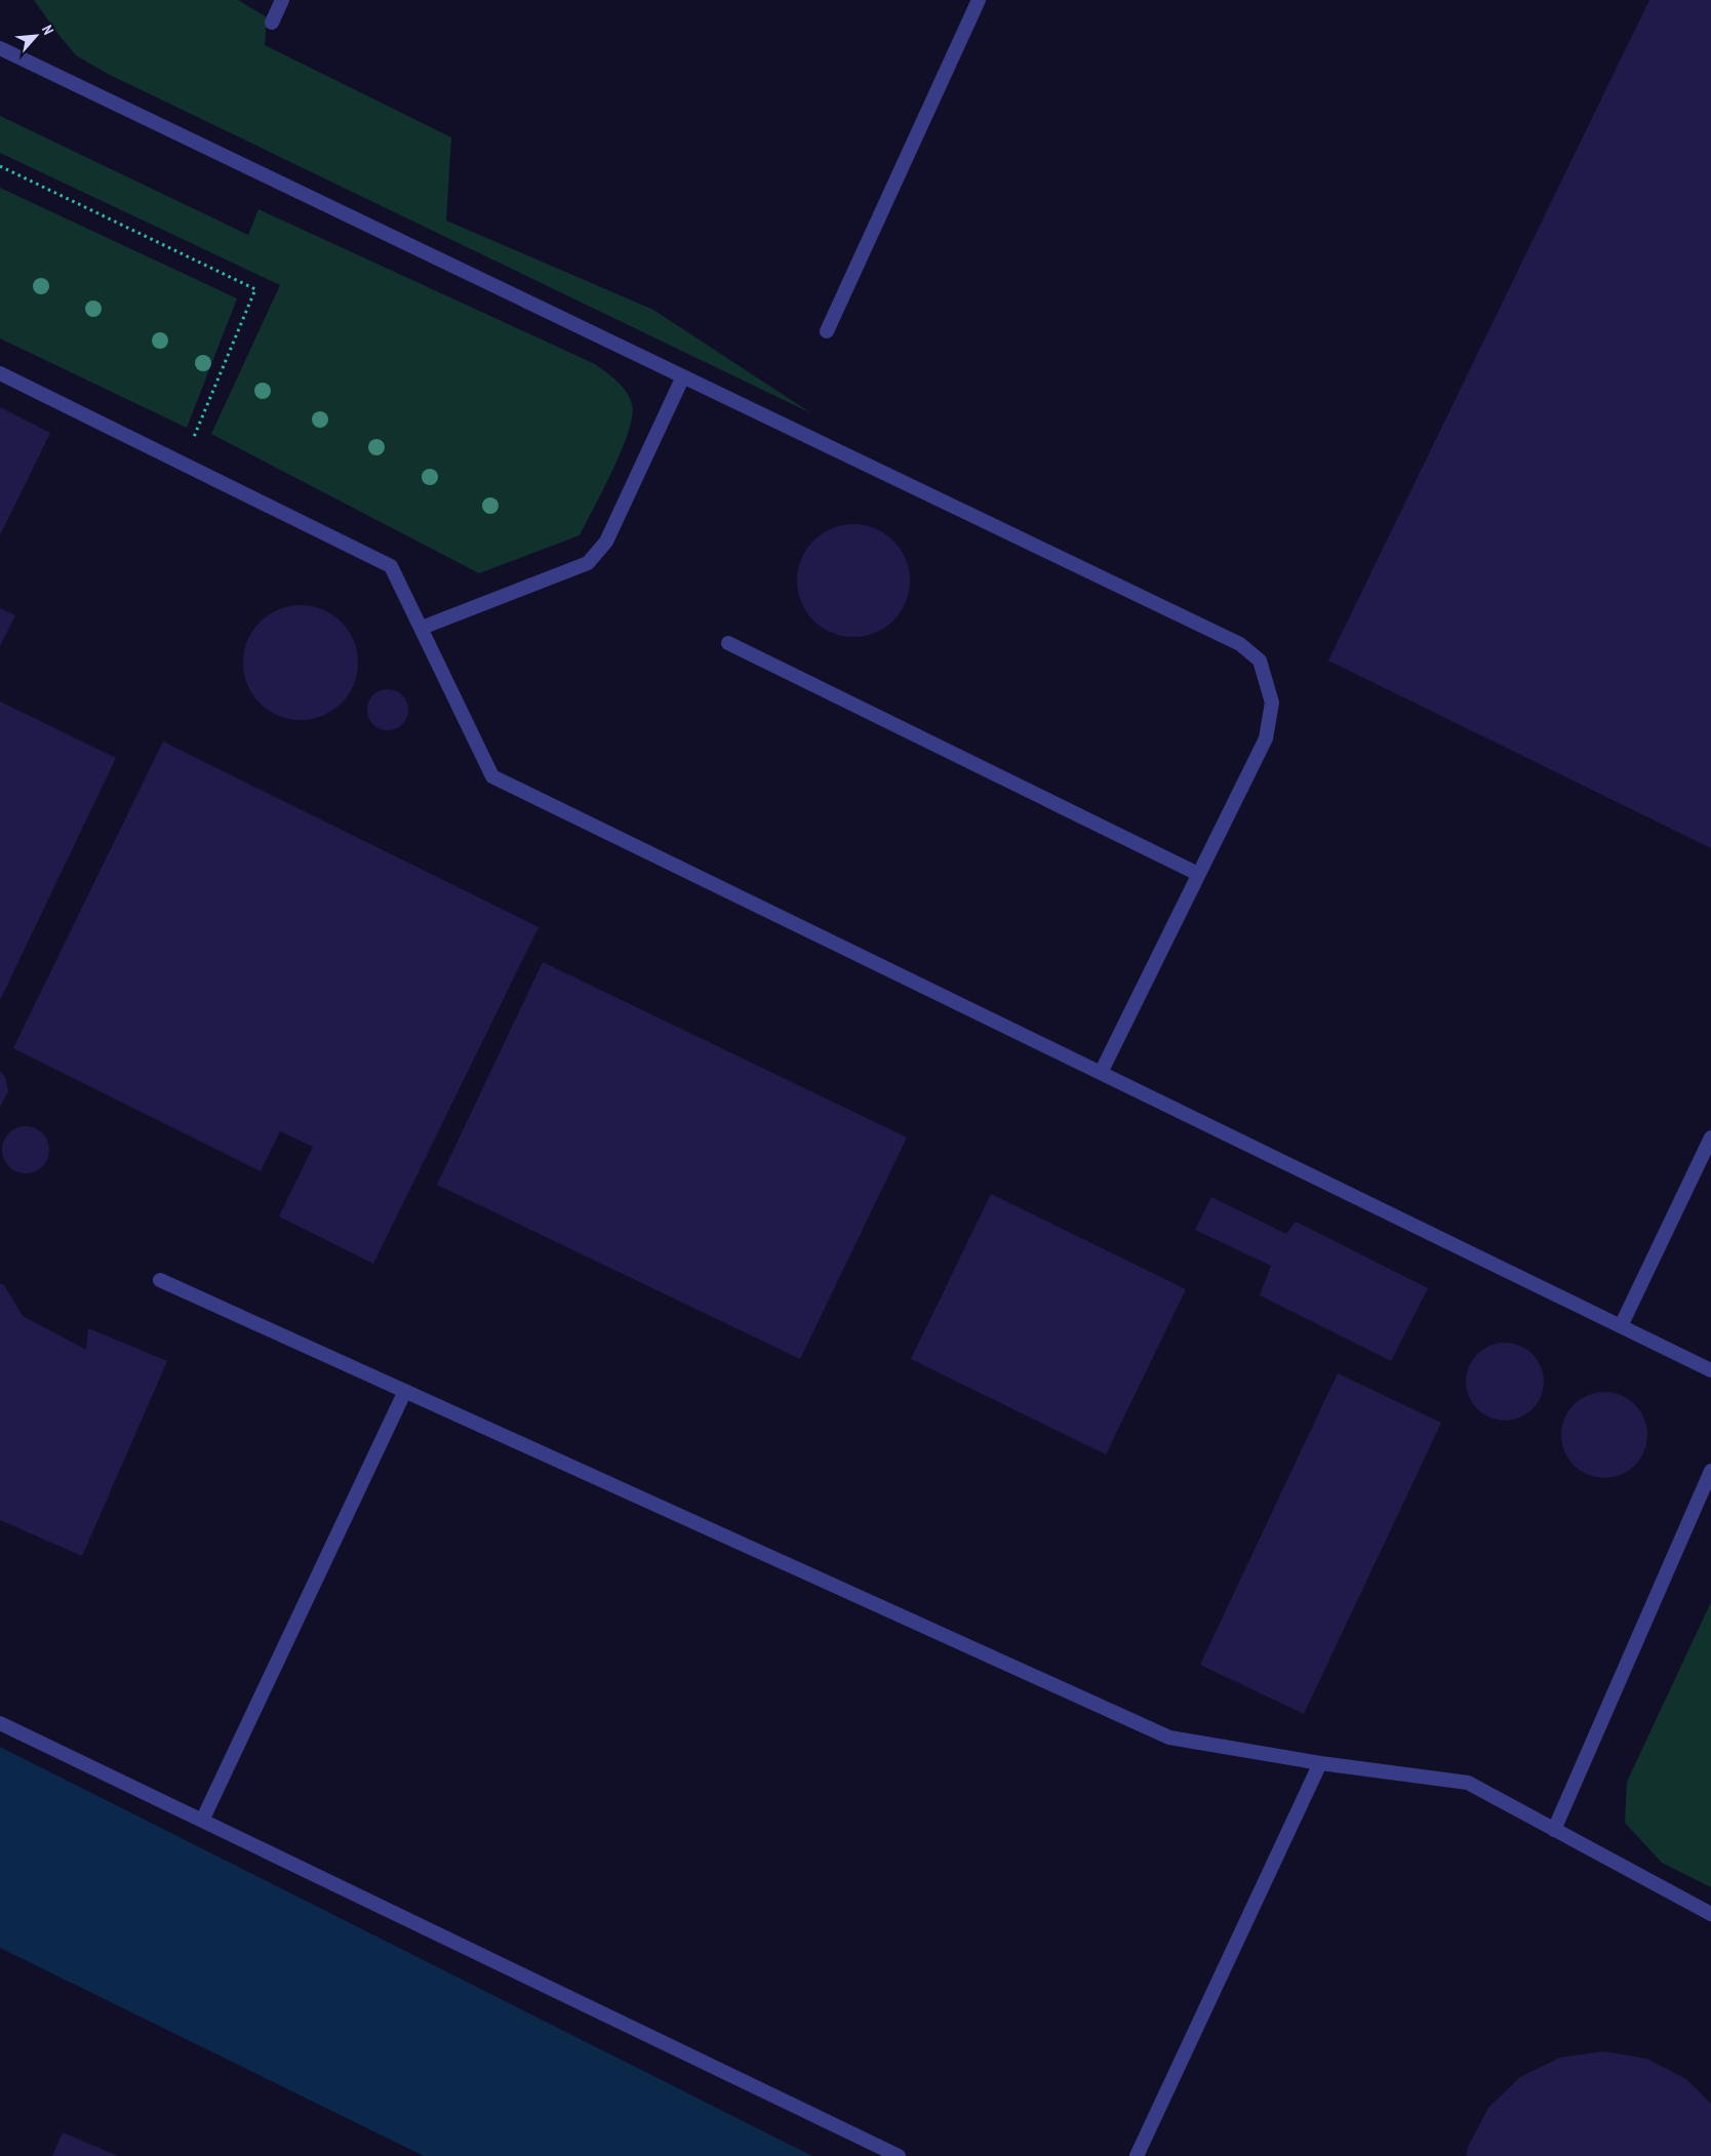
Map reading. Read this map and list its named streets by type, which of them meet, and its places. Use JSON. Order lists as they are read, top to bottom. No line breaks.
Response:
{"north":"top right"}
